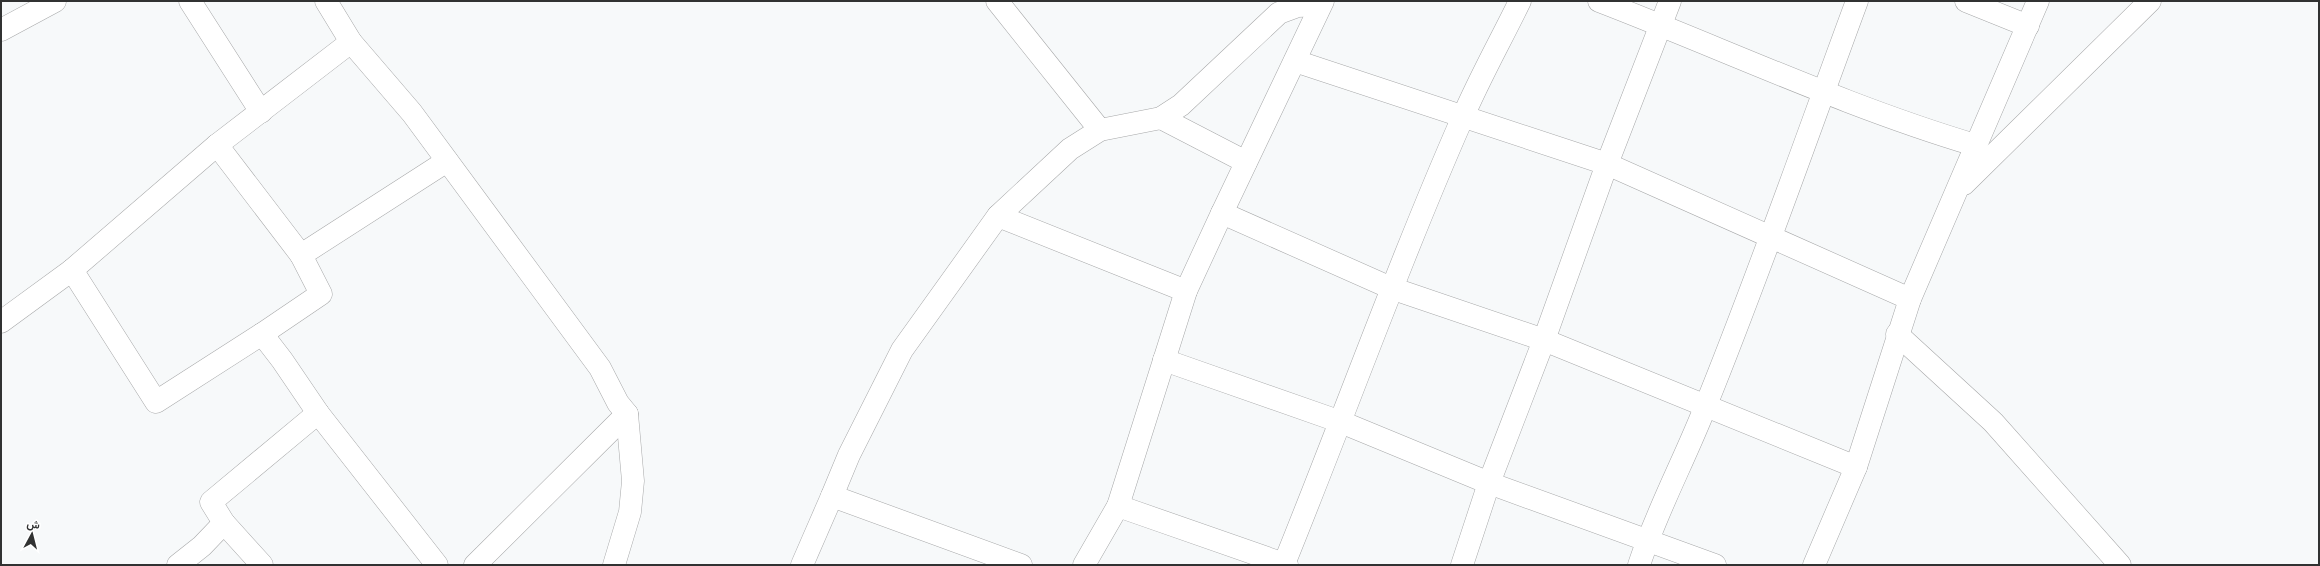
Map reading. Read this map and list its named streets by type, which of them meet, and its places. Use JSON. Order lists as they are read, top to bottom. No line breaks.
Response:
{"north":"top"}
